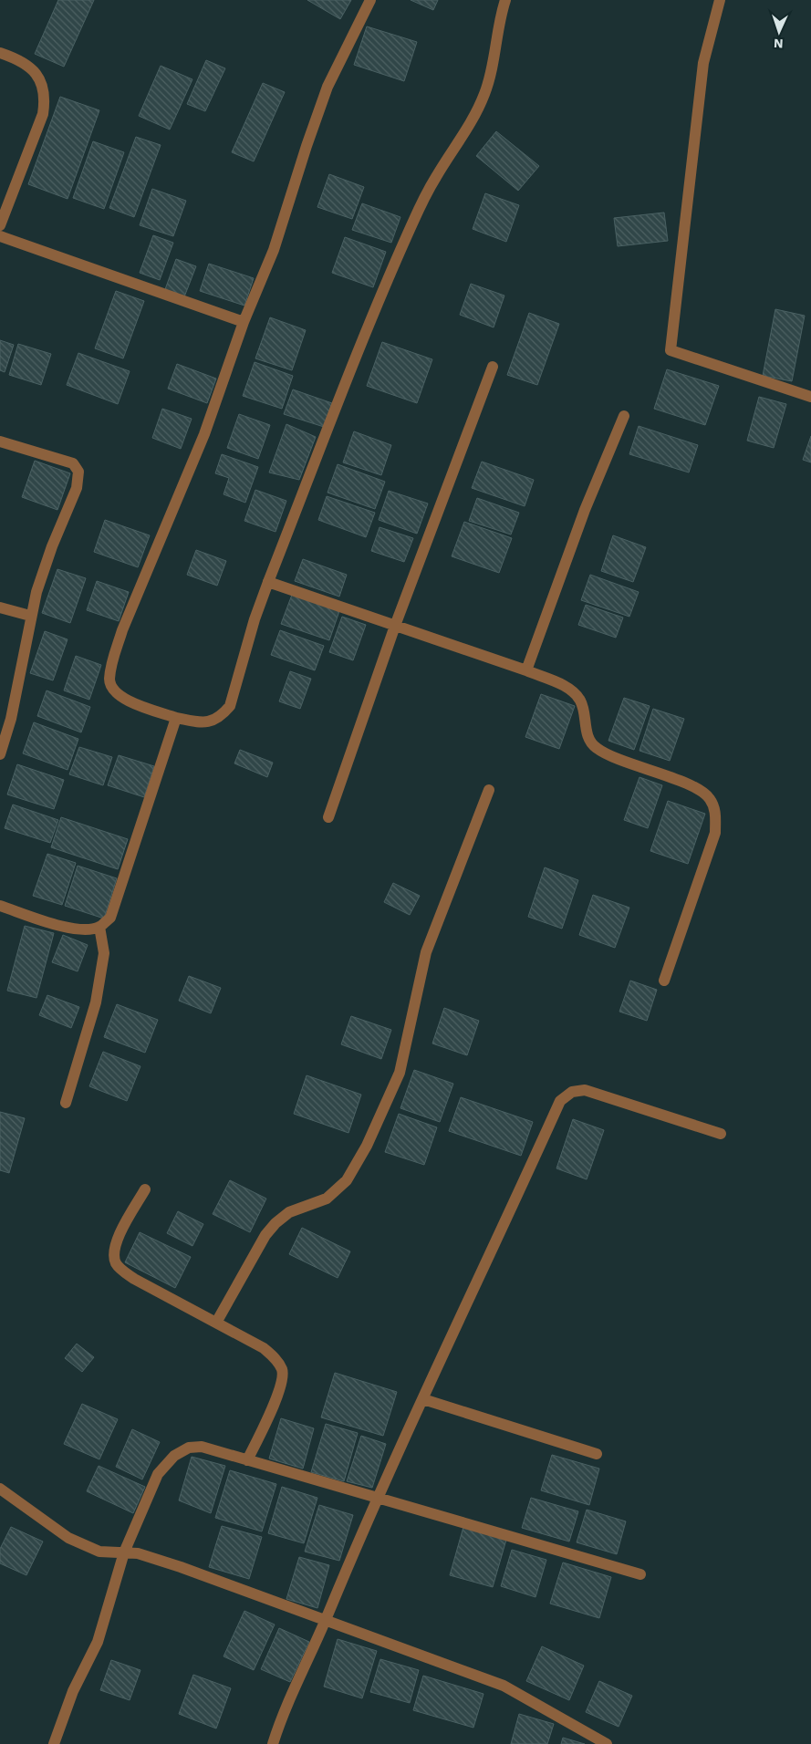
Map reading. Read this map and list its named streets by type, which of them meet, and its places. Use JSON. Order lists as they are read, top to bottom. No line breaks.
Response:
{"north":"bottom"}
